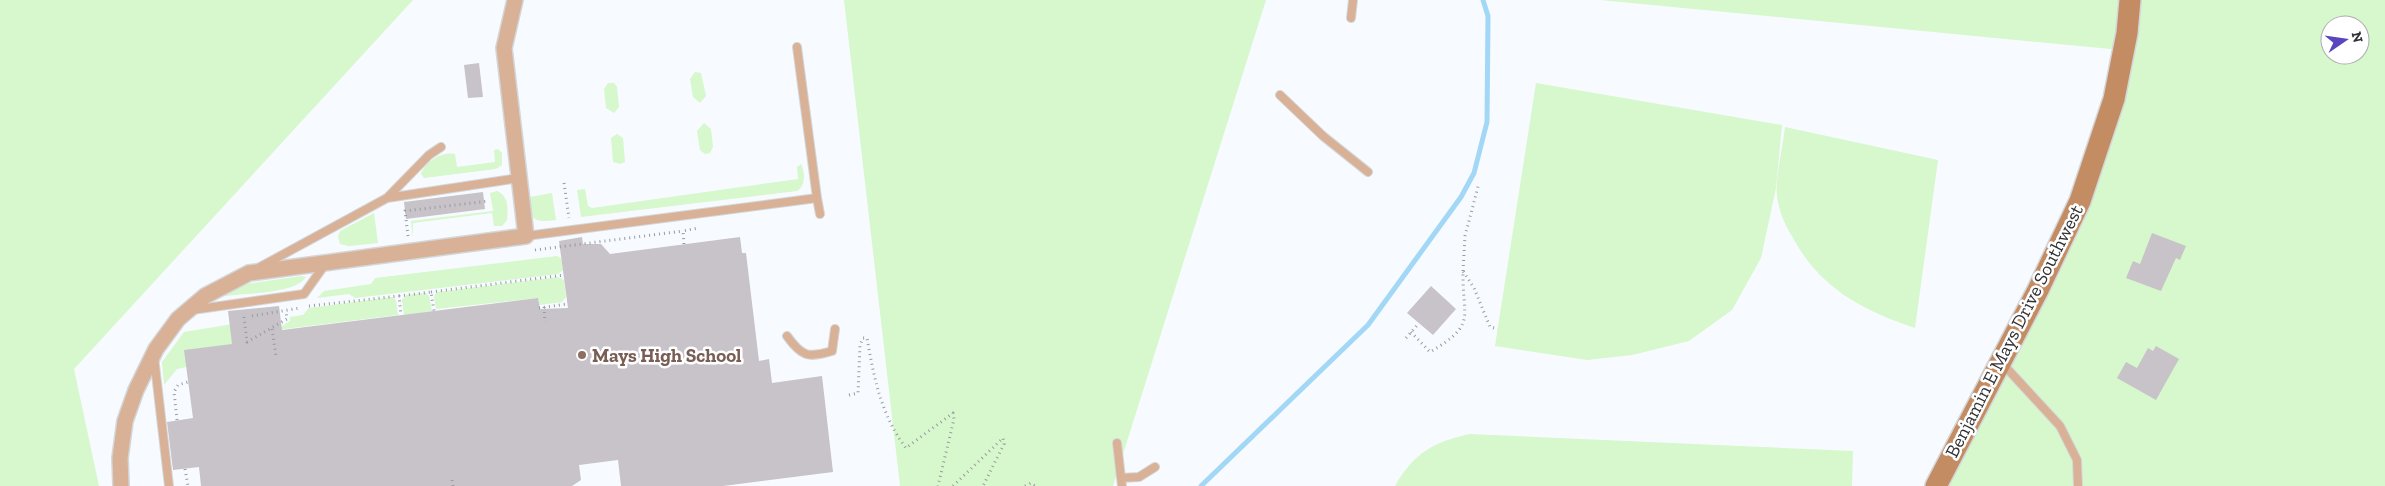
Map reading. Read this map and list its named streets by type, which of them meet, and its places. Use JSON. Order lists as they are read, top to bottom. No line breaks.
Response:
{"streets":{"street":["Benjamin E Mays Drive Southwest"]},"places":["Mays High School"],"north":"right"}
